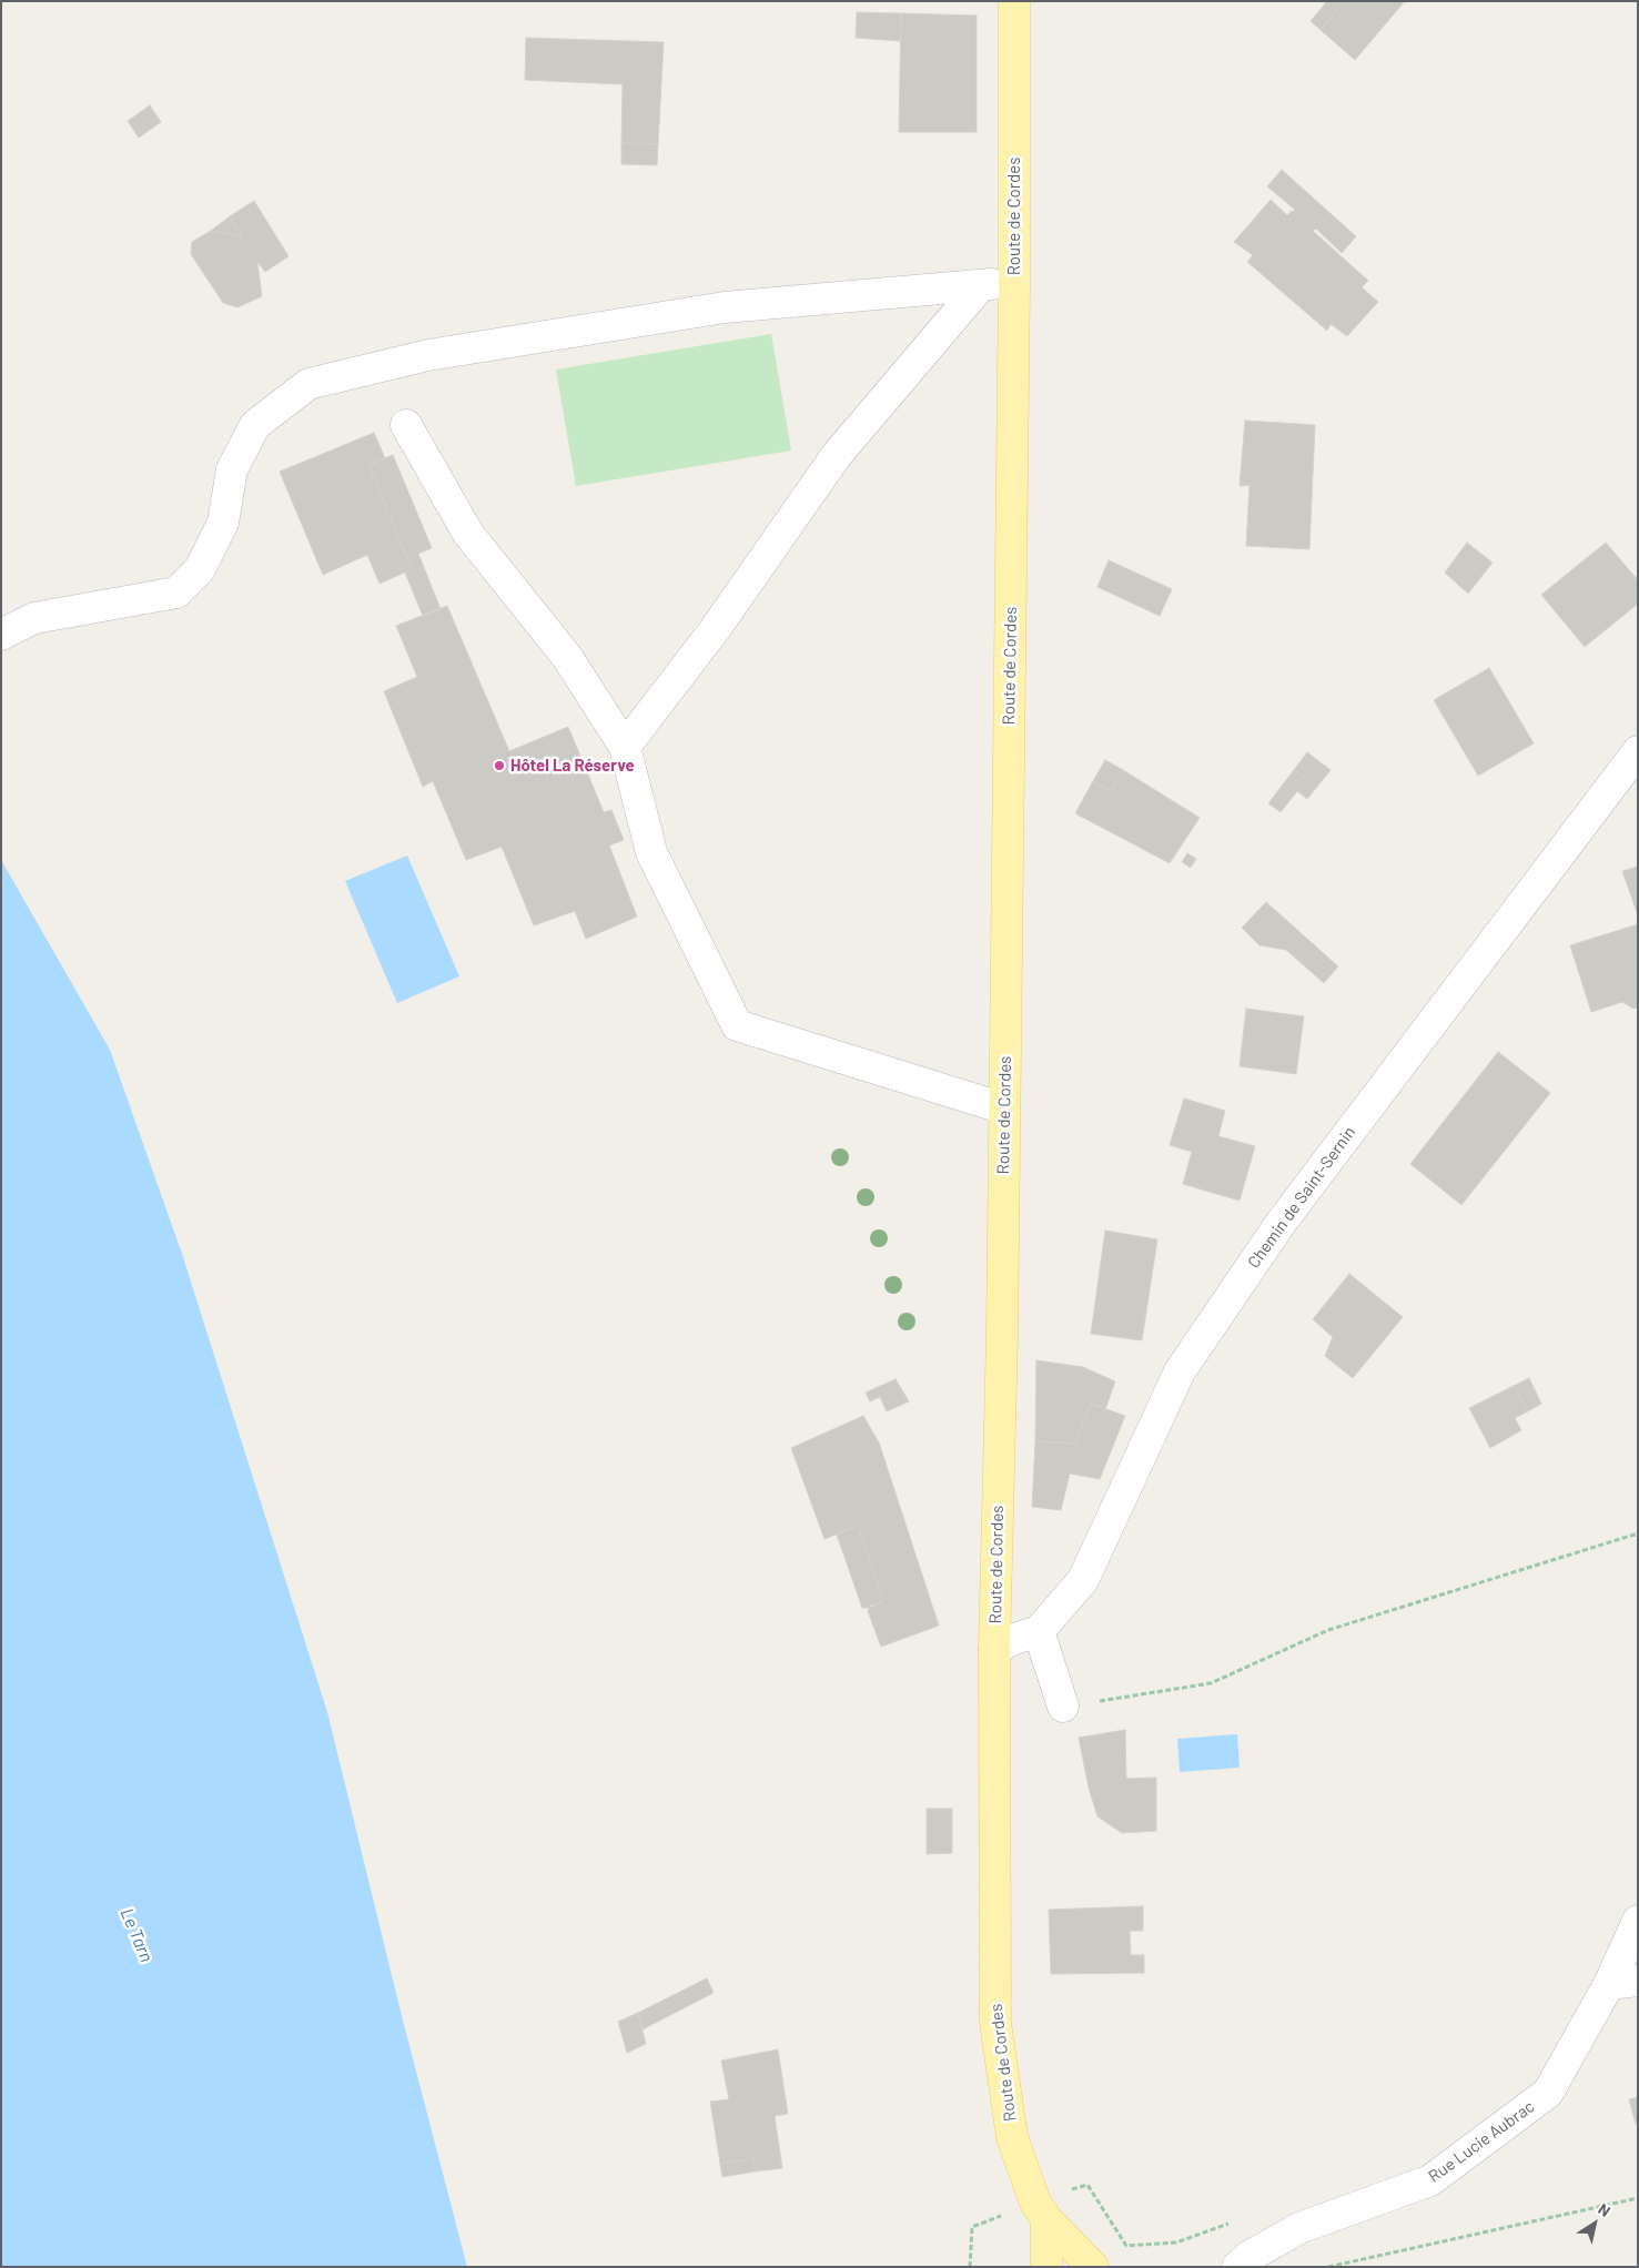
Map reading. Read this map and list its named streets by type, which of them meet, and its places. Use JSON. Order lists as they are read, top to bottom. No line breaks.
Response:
{"streets":{"main road":["Route de Cordes"],"street":["Chemin de Saint-Sernin","Rue Lucie Aubrac"]},"water":["Le Tarn"],"places":["Hôtel La Réserve"],"north":"top right"}
